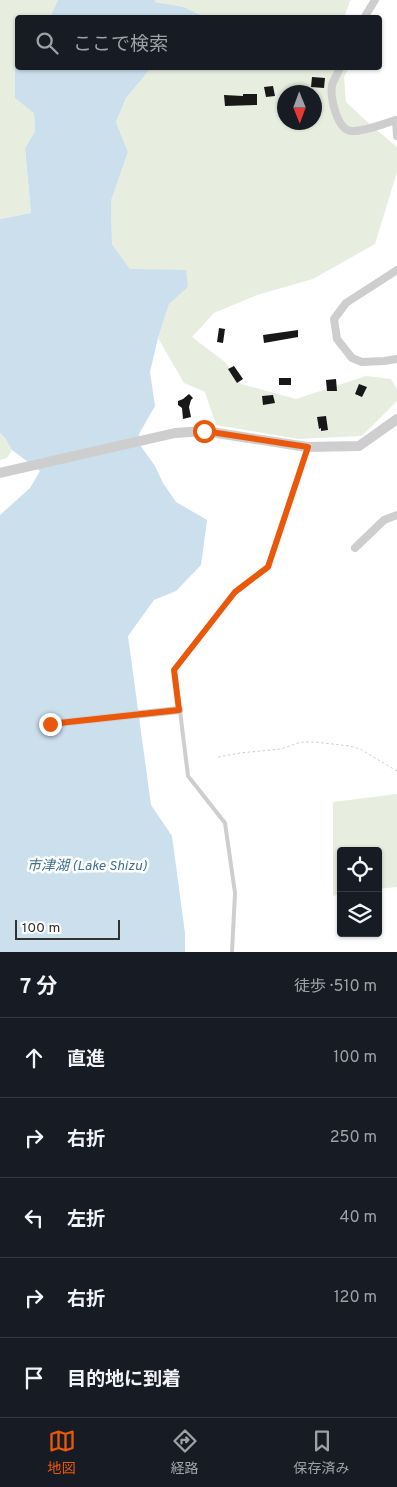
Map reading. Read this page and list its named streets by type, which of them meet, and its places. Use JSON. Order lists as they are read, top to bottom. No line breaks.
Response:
{"water":["市津湖 (Lake Shizu)"],"scale_bar":"100 m","north":"bottom","page":{"search":"ここで検索","scale":"100 m","heading":["7 分","徒歩 · 510 m"],"list":[["直進","100 m"],["右折","250 m"],["左折","40 m"],["右折","120 m"],"目的地に到着"],"nav":["地図","経路","保存済み"]}}
